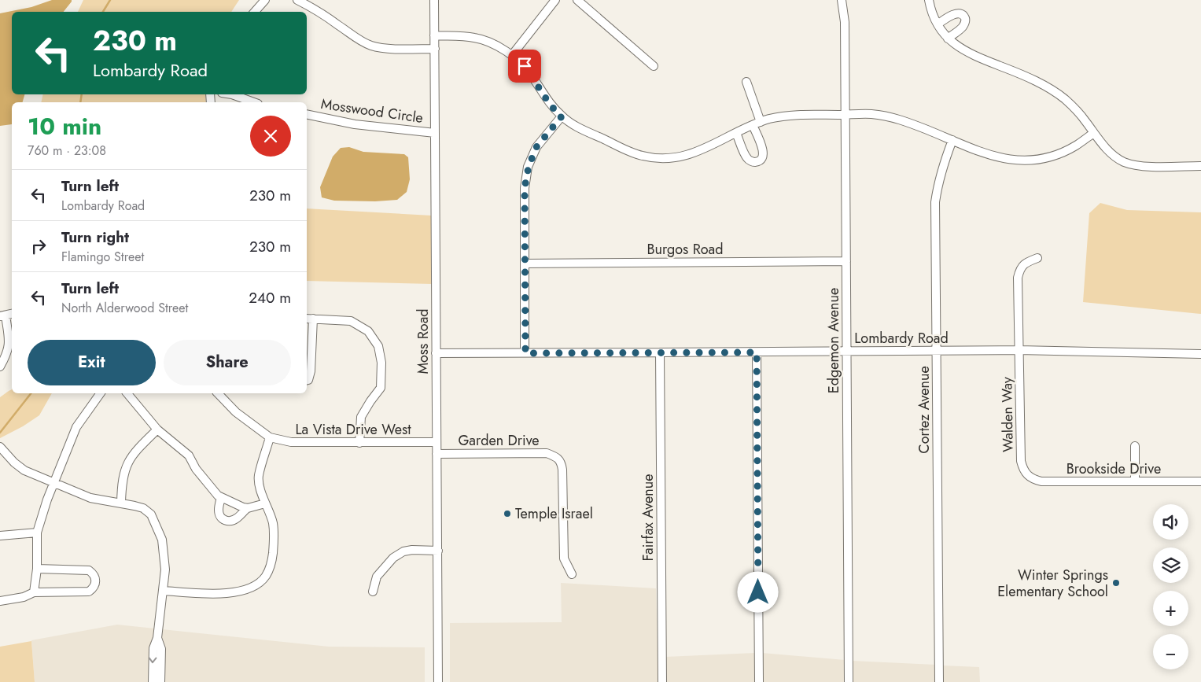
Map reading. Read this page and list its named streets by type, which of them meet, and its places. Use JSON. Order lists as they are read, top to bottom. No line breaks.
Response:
{"streets":{"street":["Mosswood Circle","Burgos Road","Lombardy Road","Edgemon Avenue","Moss Road","Cortez Avenue","Walden Way","La Vista Drive West","Garden Drive","Brookside Drive","Fairfax Avenue"]},"crossings":[["Mosswood Circle","Moss Road"],["Burgos Road","Edgemon Avenue"],["Lombardy Road","Edgemon Avenue"],["Lombardy Road","Moss Road"],["Lombardy Road","Cortez Avenue"],["Lombardy Road","Walden Way"],["Lombardy Road","Fairfax Avenue"],["Moss Road","La Vista Drive West"],["Moss Road","Garden Drive"],["Walden Way","Brookside Drive"]],"places":["Temple Israel","Winter Springs Elementary School"],"page":{"turn":["230 m","Lombardy Road"],"heading":["10 min","760 m · 23:08"],"list":[{"name":"Turn left","note":"Lombardy Road","value":"230 m"},{"name":"Turn right","note":"Flamingo Street","value":"230 m"},{"name":"Turn left","note":"North Alderwood Street","value":"240 m"}],"buttons":["Exit","Share"],"map_buttons":["+","−"]}}
